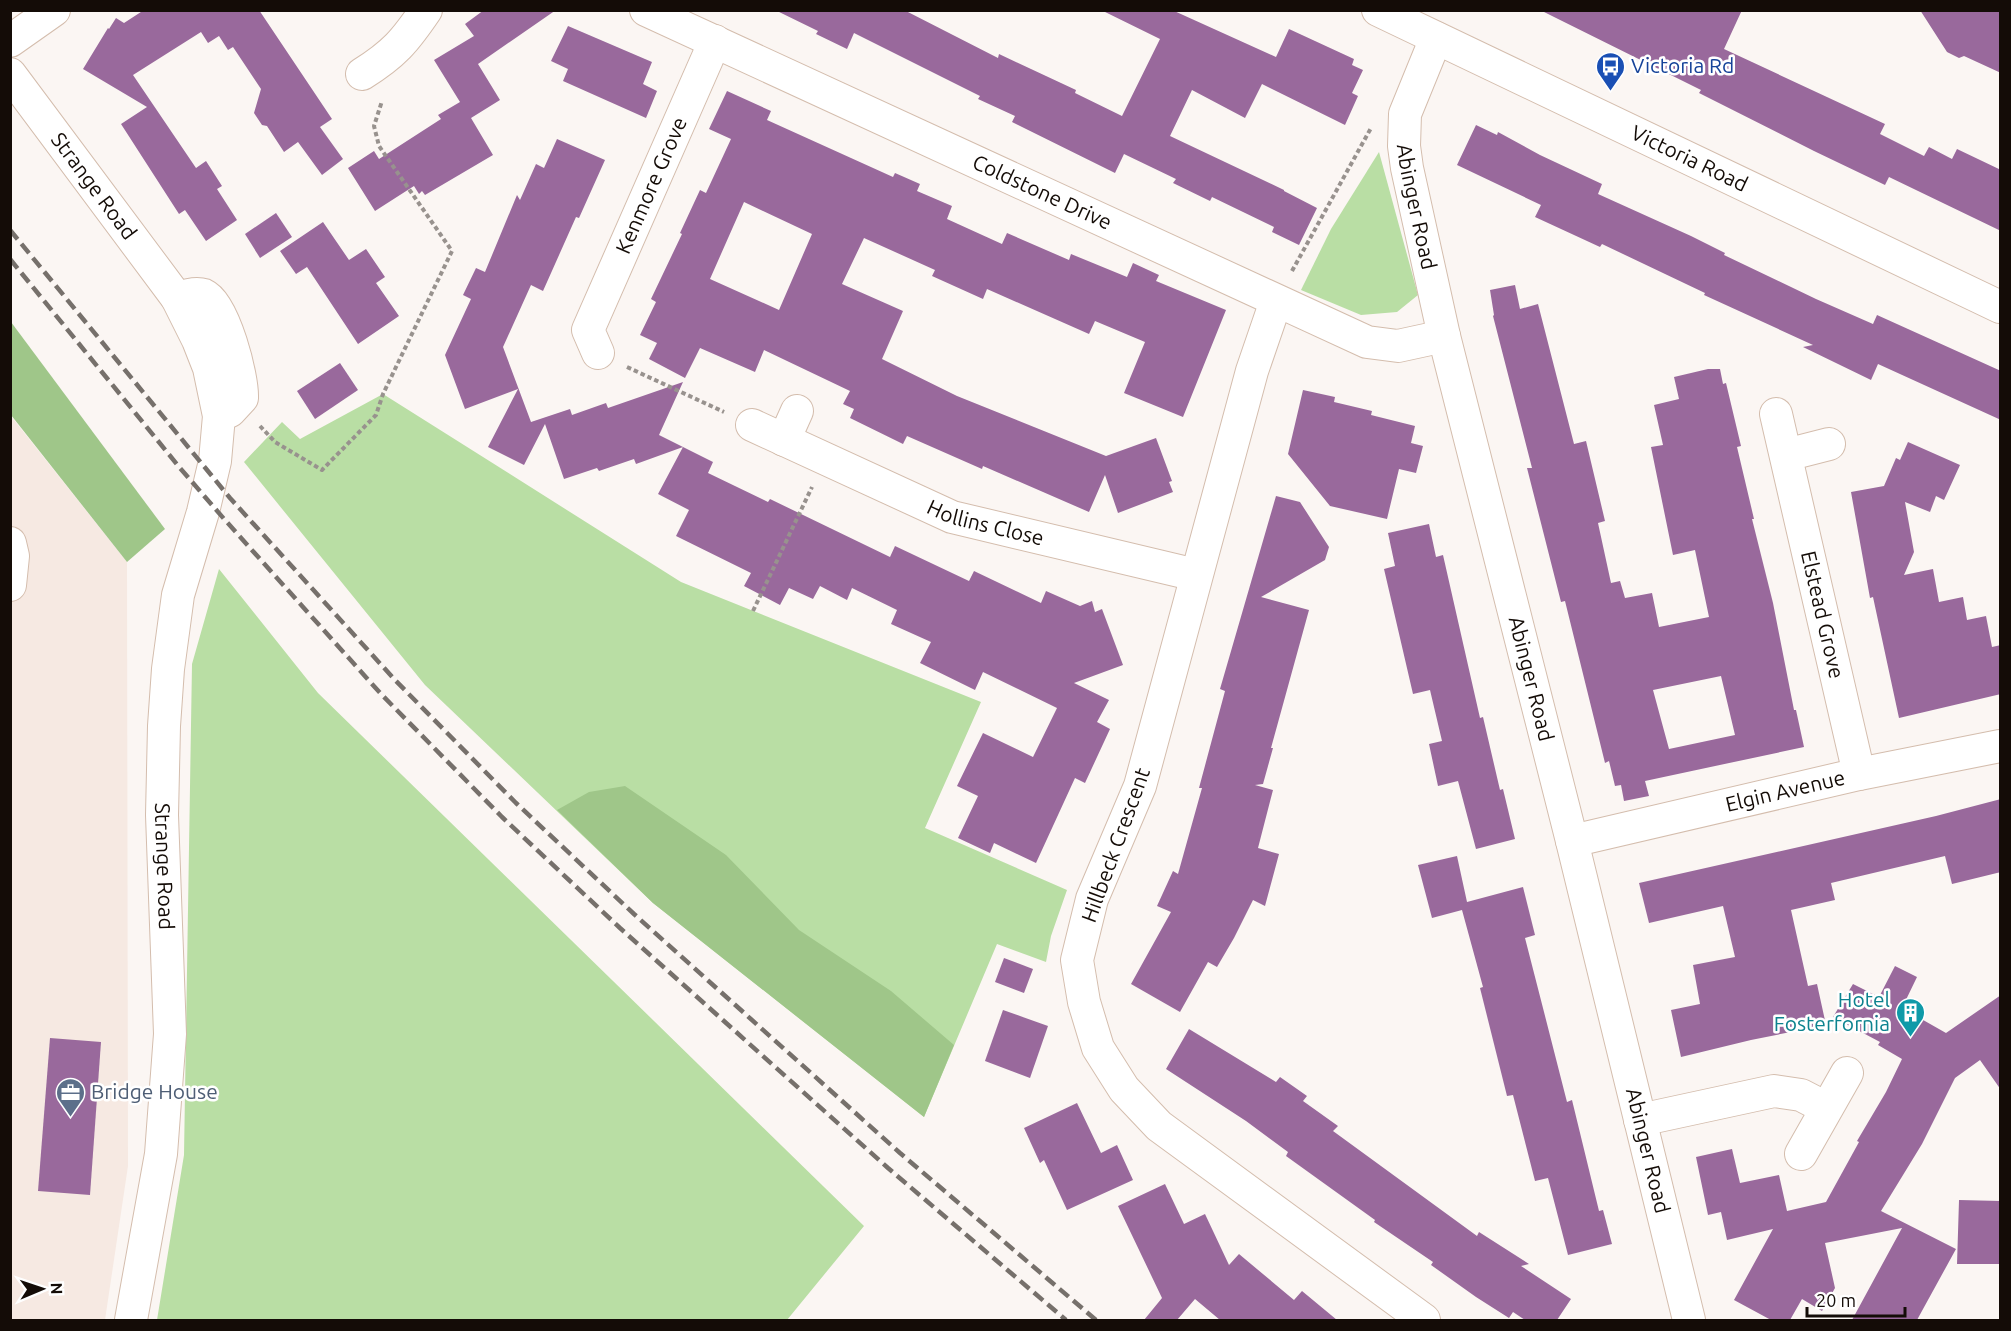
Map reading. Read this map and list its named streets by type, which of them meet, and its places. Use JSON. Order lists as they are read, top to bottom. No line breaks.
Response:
{"streets":{"street":["Victoria Road","Kenmore Grove","Strange Road","Coldstone Drive","Abinger Road","Hollins Close","Elstead Grove","Elgin Avenue","Hillbeck Crescent"]},"crossings":[["Victoria Road","Abinger Road"],["Kenmore Grove","Coldstone Drive"],["Coldstone Drive","Abinger Road"],["Coldstone Drive","Hillbeck Crescent"],["Abinger Road","Elgin Avenue"],["Hollins Close","Hillbeck Crescent"],["Elstead Grove","Elgin Avenue"]],"places":{"bus stop":["Victoria Rd"],"building":["Hotel Fosterfornia"],"office":["Bridge House"]},"scale_bar":"20 m","north":"right"}
